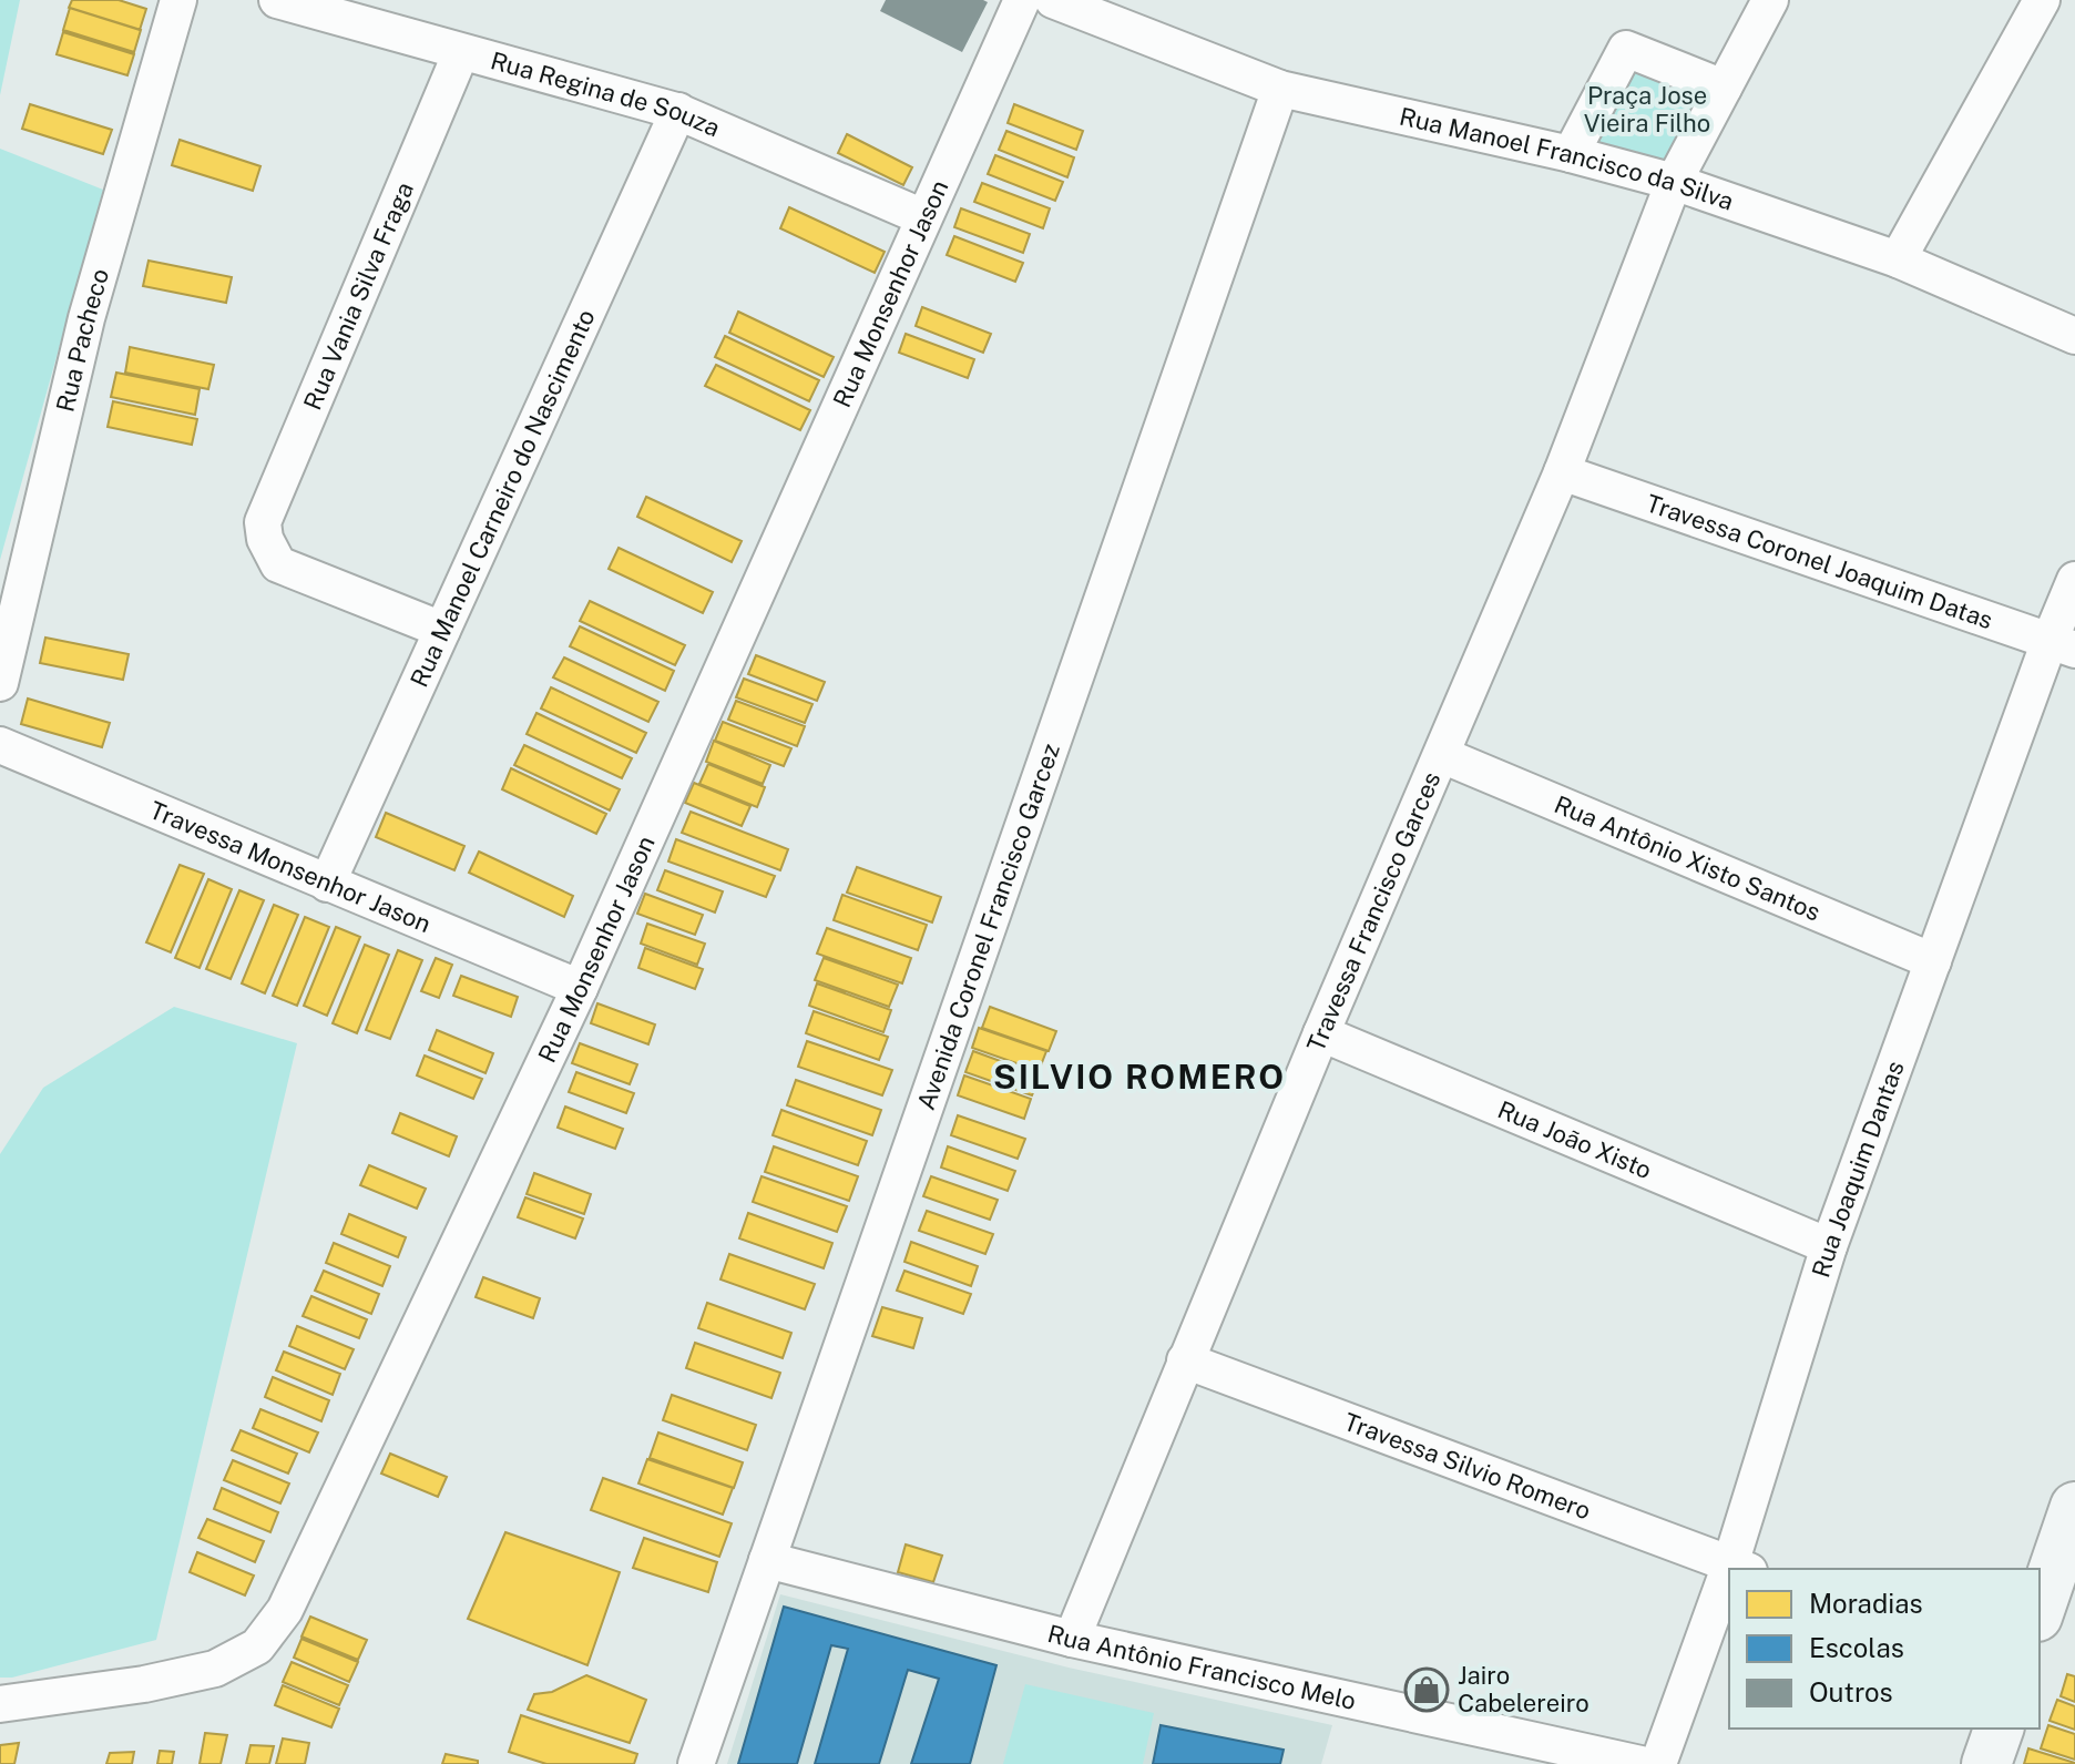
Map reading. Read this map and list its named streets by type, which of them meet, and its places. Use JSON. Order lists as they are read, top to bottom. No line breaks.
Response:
{"streets":{"street":["Rua Regina de Souza","Rua Manoel Francisco da Silva","Rua Monsenhor Jason","Rua Vania Silva Fraga","Rua Pacheco","Rua Manoel Carneiro do Nascimento","Travessa Coronel Joaquim Datas","Rua Antônio Xisto Santos","Travessa Monsenhor Jason","Travessa Francisco Garces","Avenida Coronel Francisco Garcez","Rua João Xisto","Rua Joaquim Dantas","Travessa Silvio Romero","Rua Antônio Francisco Melo"]},"crossings":[["Rua Regina de Souza","Rua Monsenhor Jason"],["Rua Regina de Souza","Rua Vania Silva Fraga"],["Rua Regina de Souza","Rua Manoel Carneiro do Nascimento"],["Rua Manoel Francisco da Silva","Travessa Francisco Garces"],["Rua Manoel Francisco da Silva","Avenida Coronel Francisco Garcez"],["Rua Monsenhor Jason","Travessa Monsenhor Jason"],["Rua Vania Silva Fraga","Rua Manoel Carneiro do Nascimento"],["Rua Manoel Carneiro do Nascimento","Travessa Monsenhor Jason"],["Travessa Coronel Joaquim Datas","Travessa Francisco Garces"],["Travessa Coronel Joaquim Datas","Rua Joaquim Dantas"],["Rua Antônio Xisto Santos","Travessa Francisco Garces"],["Rua Antônio Xisto Santos","Rua Joaquim Dantas"],["Travessa Francisco Garces","Rua João Xisto"],["Travessa Francisco Garces","Travessa Silvio Romero"],["Travessa Francisco Garces","Rua Antônio Francisco Melo"],["Avenida Coronel Francisco Garcez","Rua Antônio Francisco Melo"],["Rua João Xisto","Rua Joaquim Dantas"],["Rua Joaquim Dantas","Travessa Silvio Romero"]],"districts":["SILVIO ROMERO"],"parks":["Praça Jose Vieira Filho"],"places":{"shop":["Jairo Cabelereiro"]},"legend":["Moradias","Escolas","Outros"]}
